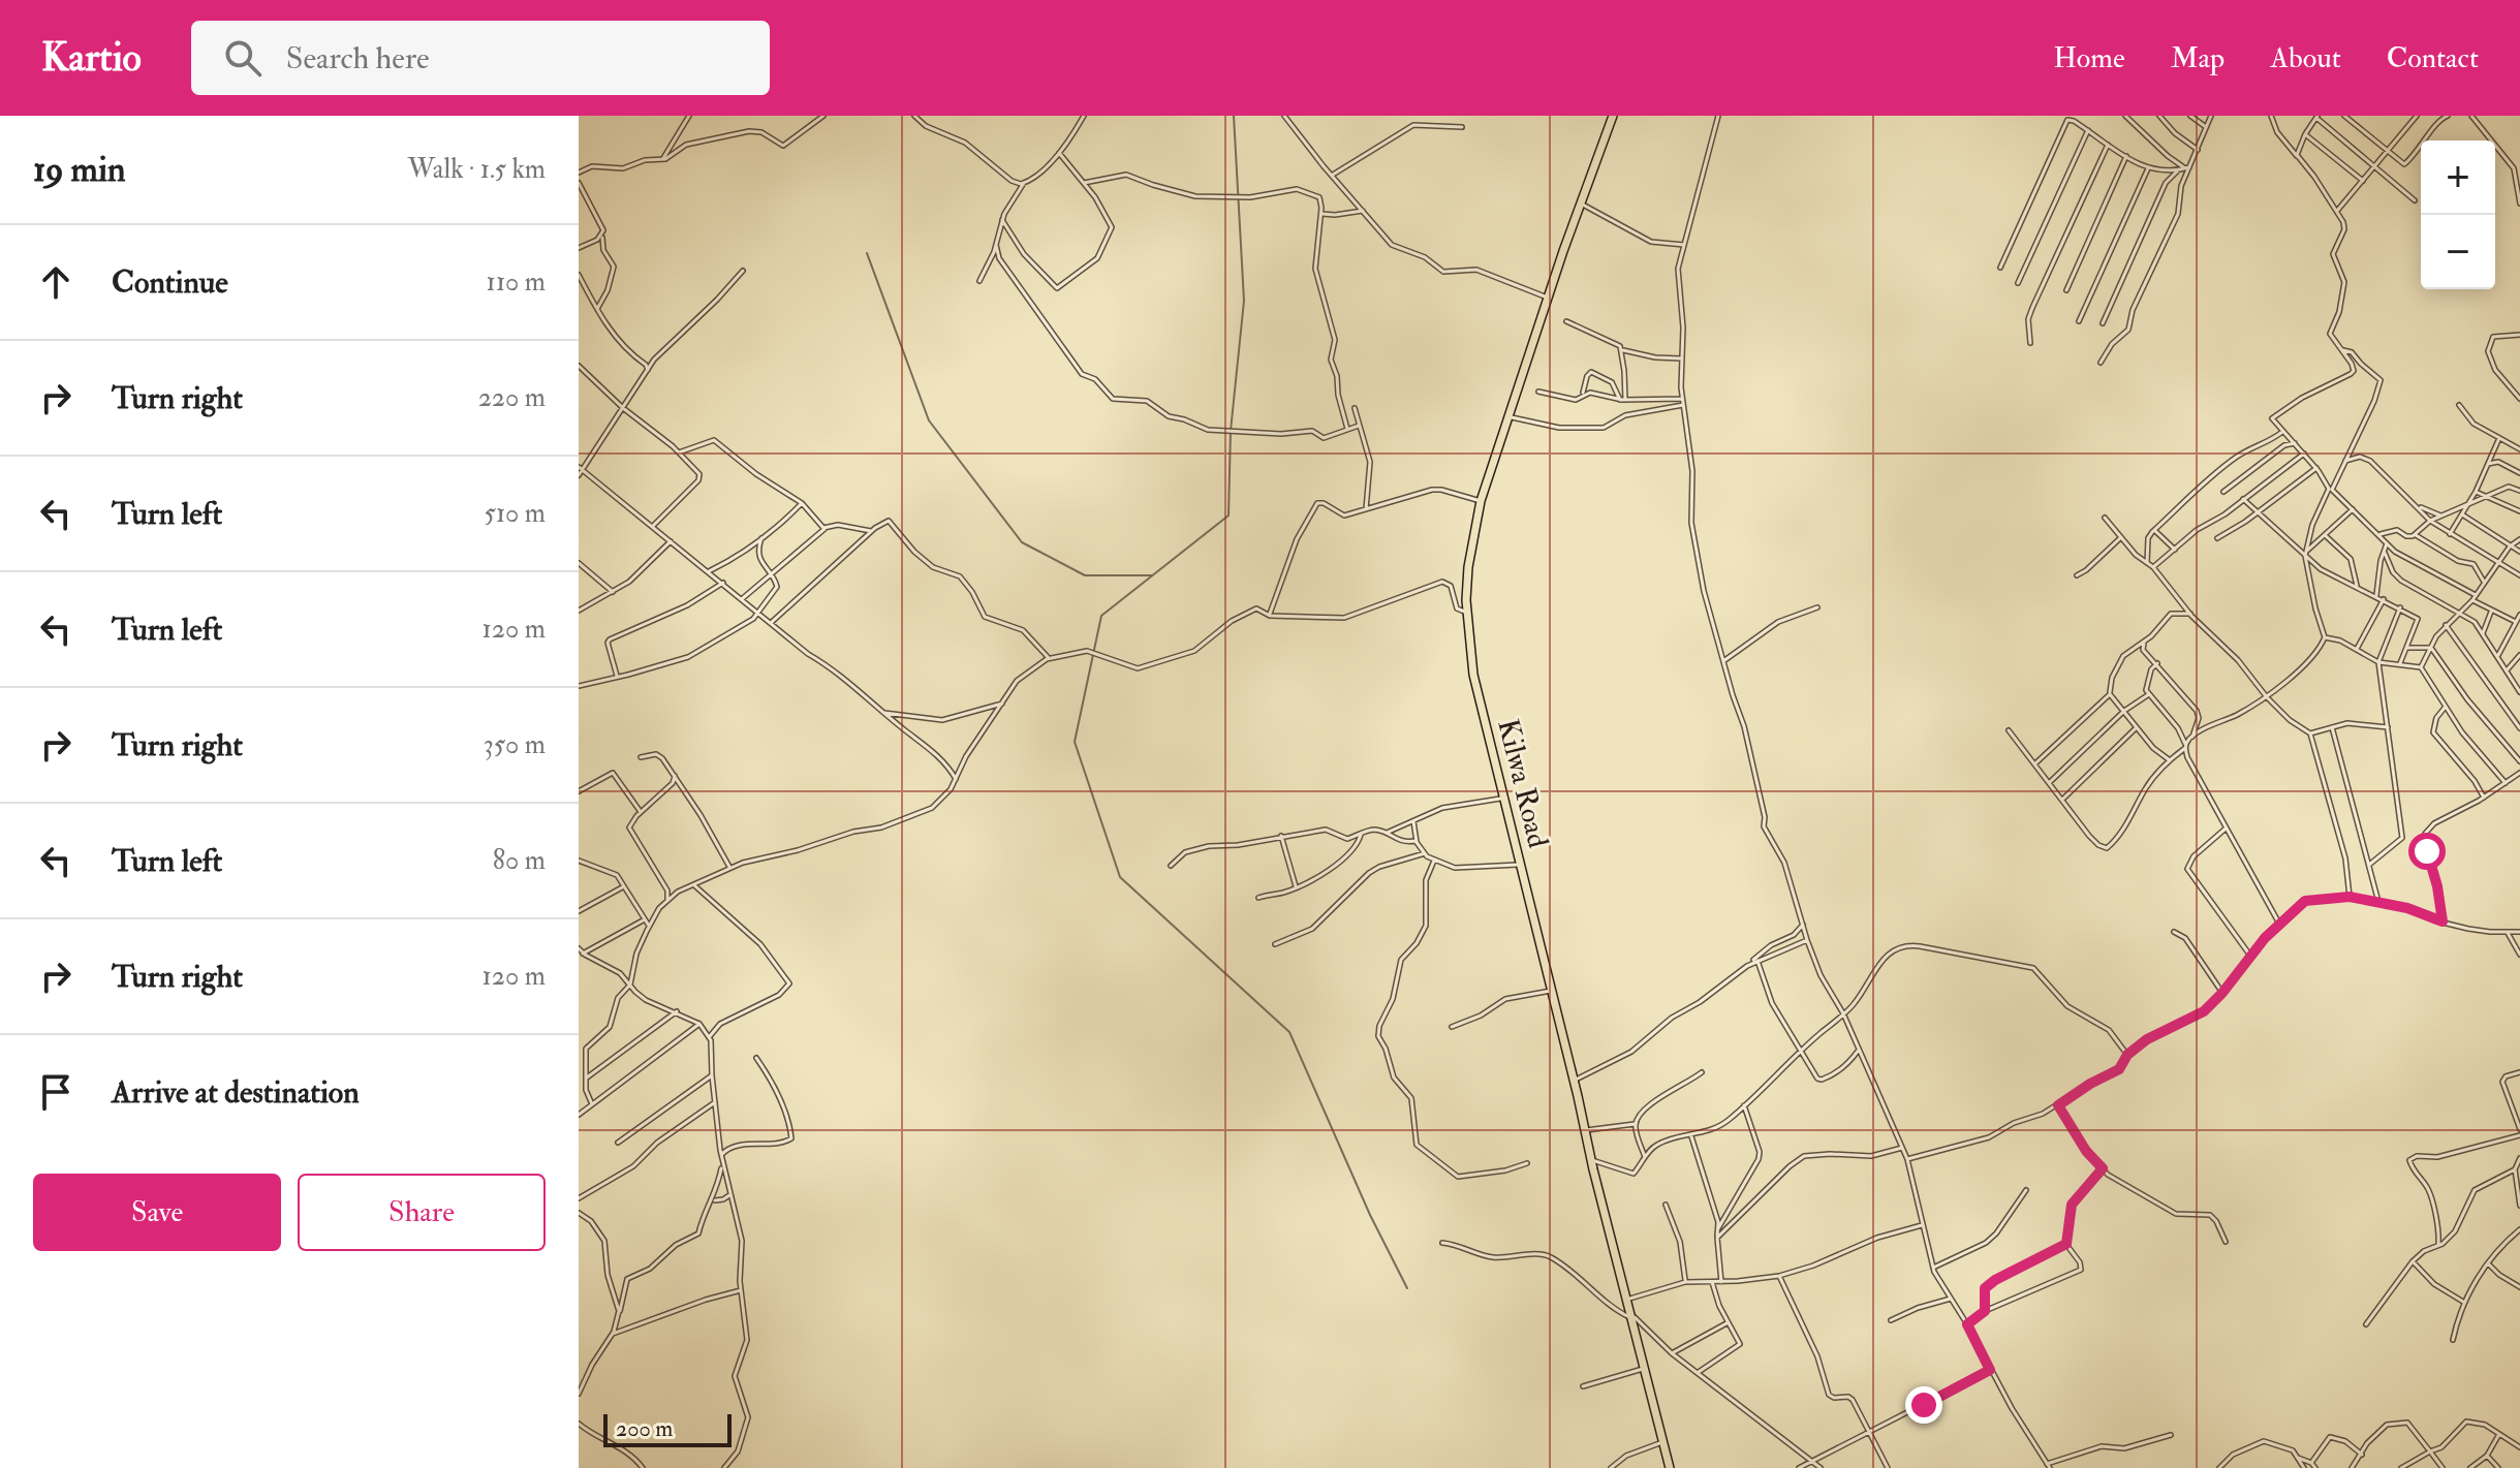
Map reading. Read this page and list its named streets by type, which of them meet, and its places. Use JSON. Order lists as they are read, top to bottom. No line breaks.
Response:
{"streets":{"highway":["Kilwa Road"]},"scale_bar":"200 m","page":{"header":"Kartio","search":"Search here","nav":["Home","Map","About","Contact"],"heading":["19 min","Walk · 1.5 km"],"map_buttons":["+","−"],"list":[["Continue","110 m"],["Turn right","220 m"],["Turn left","510 m"],["Turn left","120 m"],["Turn right","350 m"],["Turn left","80 m"],["Turn right","120 m"],"Arrive at destination"],"buttons":["Save","Share"],"scale":"200 m"}}
